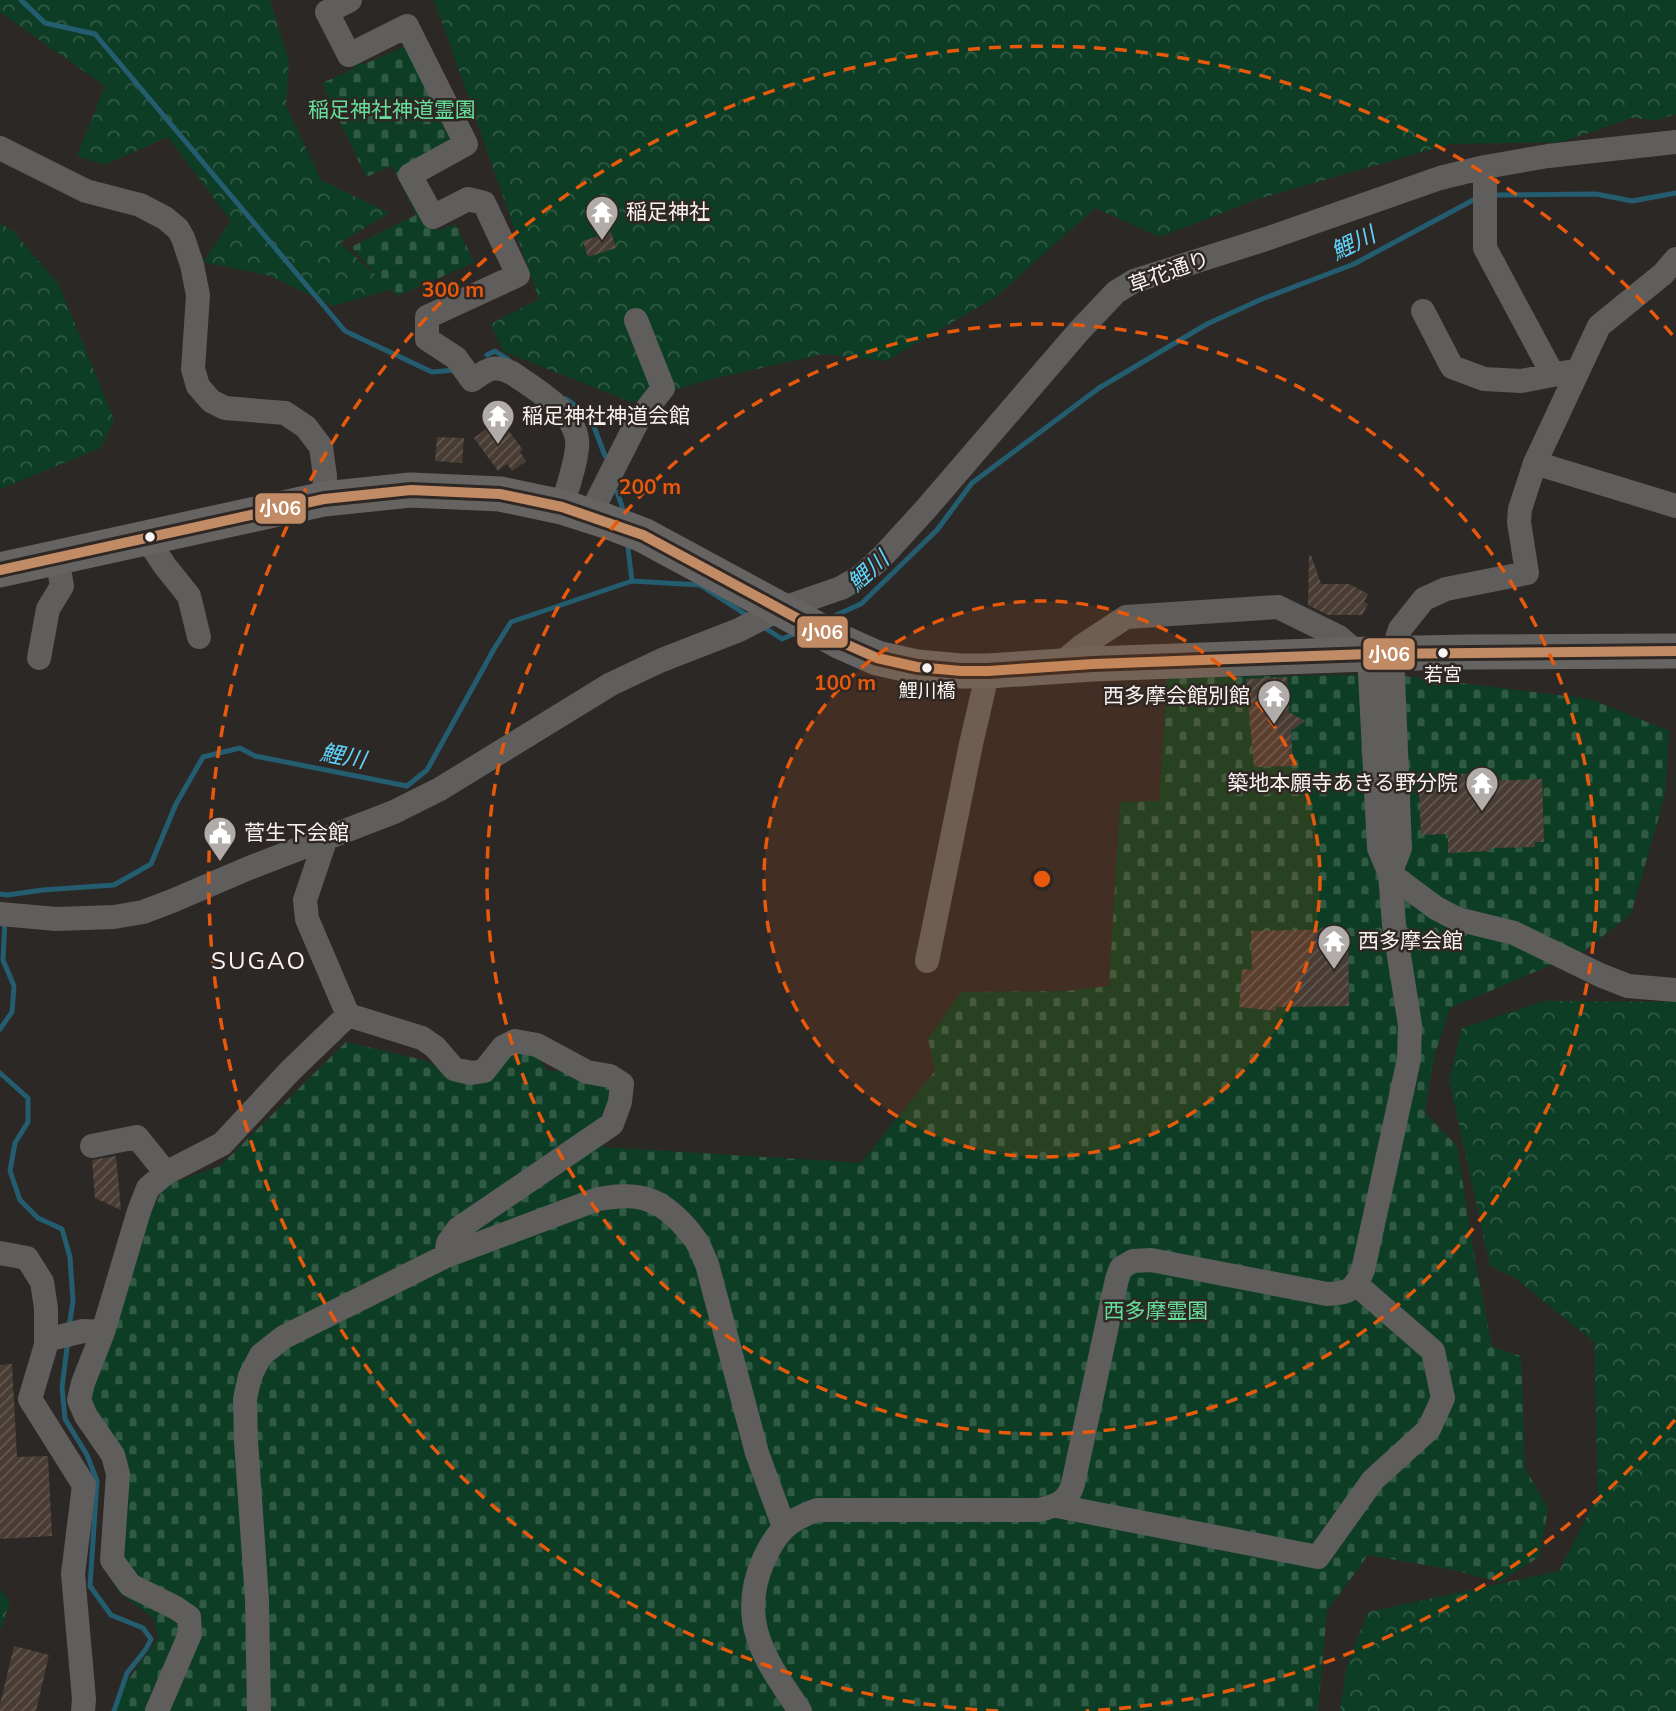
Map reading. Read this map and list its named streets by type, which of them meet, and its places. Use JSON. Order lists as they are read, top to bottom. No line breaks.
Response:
{"streets":{"street":["草花通り"]},"districts":["SUGAO"],"water":["鯉川"],"parks":["稲足神社神道霊園","西多摩霊園"],"places":{"temple":["稲足神社","稲足神社神道会館","西多摩会館別館","築地本願寺あきる野分院","西多摩会館"],"other":["若宮","鯉川橋"],"public building":["菅生下会館"]},"lines":["transit line 小06"],"rings":["300 m","200 m","100 m"]}
